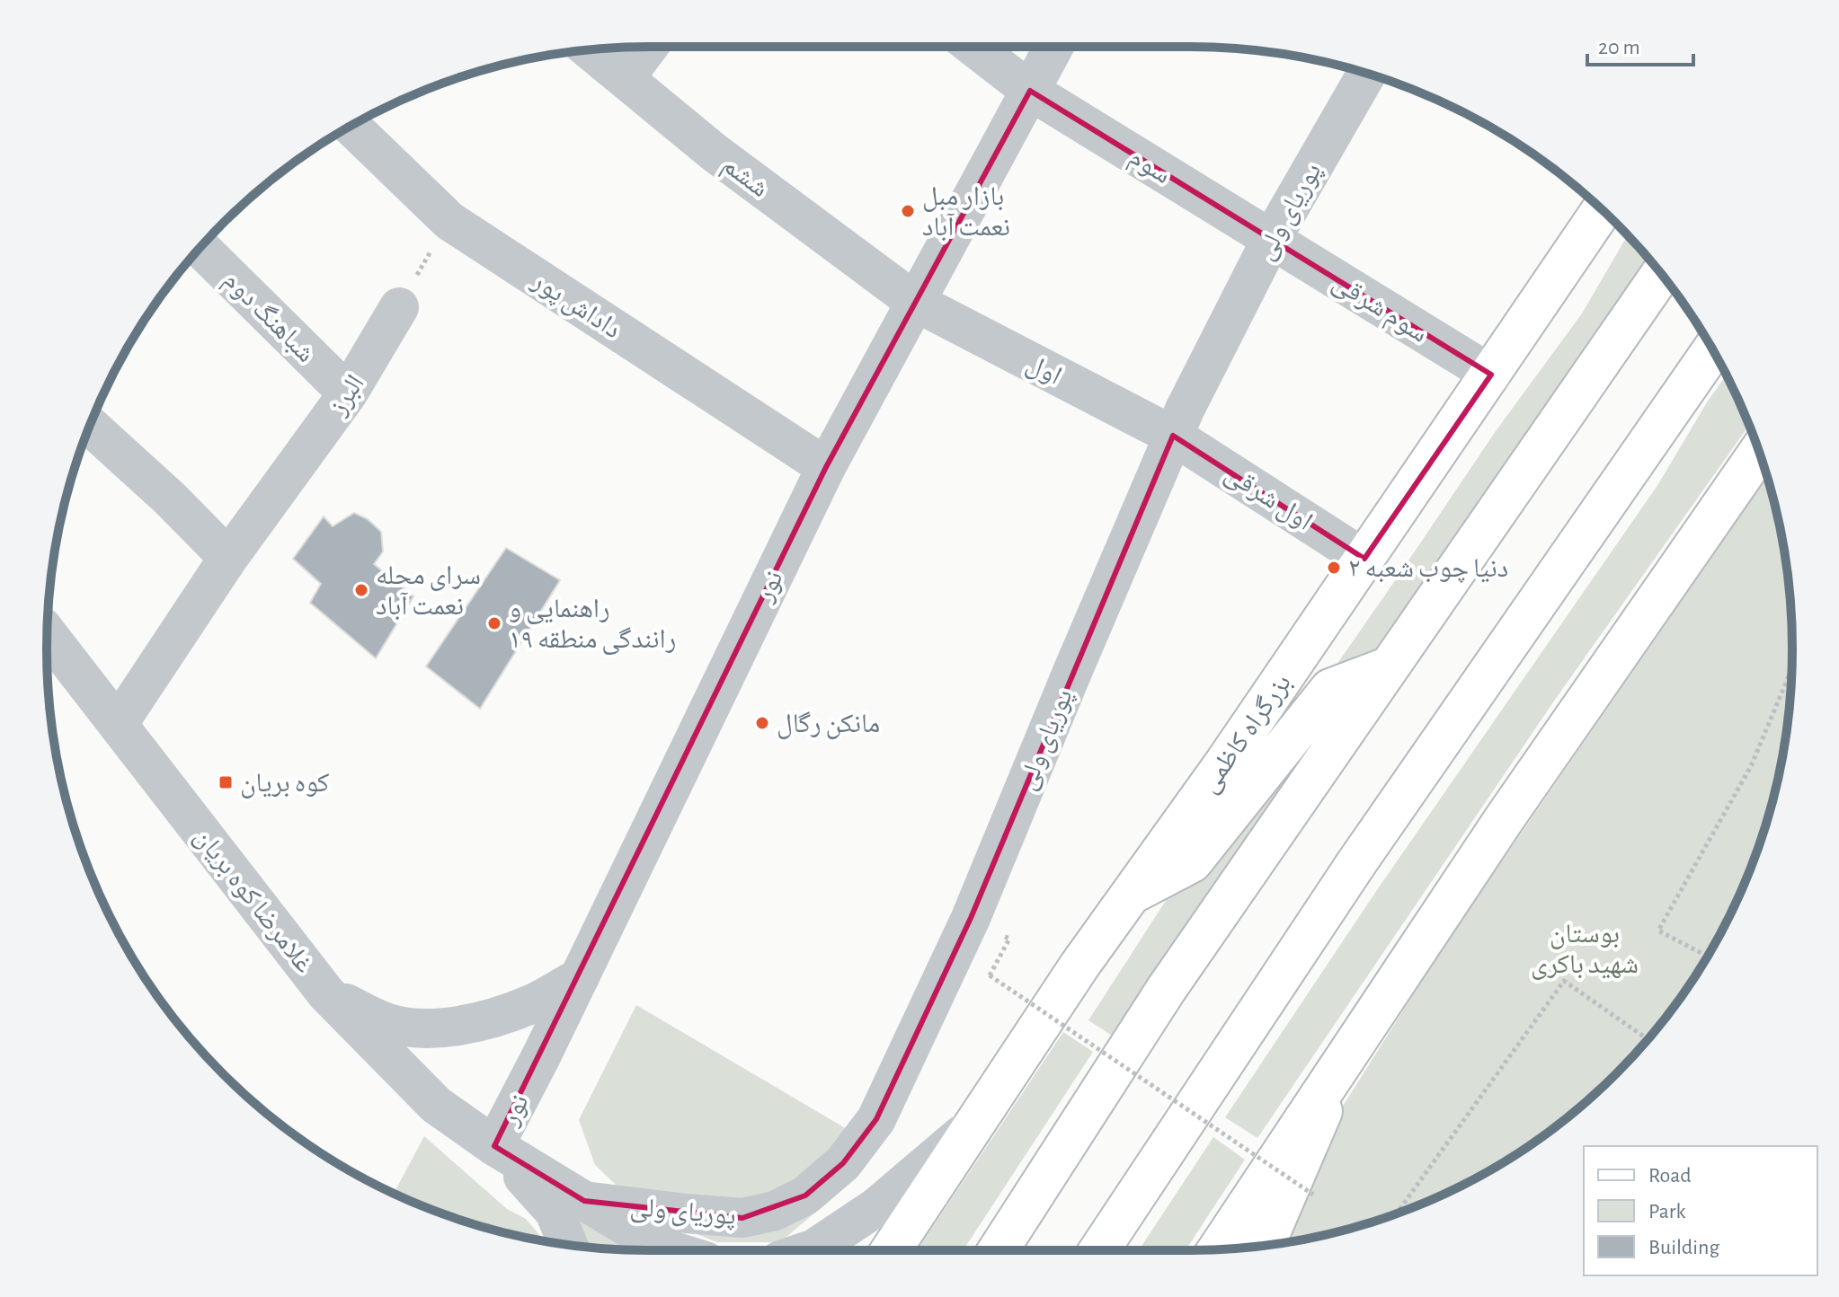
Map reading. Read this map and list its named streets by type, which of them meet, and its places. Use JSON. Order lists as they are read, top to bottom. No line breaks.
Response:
{"streets":{"main road":["بزرگراه کاظمی"],"street":["سوم","ششم","پوریای ولی","داداش پور","سوم شرقی","شباهنگ دوم","اول","البرز","اول شرقی","نور","غلامرضا کوه بریان"]},"crossings":[["سوم","پوریای ولی"],["سوم","سوم شرقی"],["سوم","نور"],["ششم","اول"],["ششم","نور"],["پوریای ولی","سوم شرقی"],["پوریای ولی","اول"],["پوریای ولی","اول شرقی"],["داداش پور","نور"],["سوم شرقی","بزرگراه کاظمی"],["شباهنگ دوم","البرز"],["اول","اول شرقی"],["اول","نور"],["البرز","غلامرضا کوه بریان"],["اول شرقی","بزرگراه کاظمی"],["نور","غلامرضا کوه بریان"]],"parks":["بوستان شهید باکری"],"places":{"other":["بازار مبل نعمت آباد","دنیا چوب شعبه ۲","سرای محله نعمت آباد","راهنمایی و رانندگی منطقه ۱۹","مانکن رگال"],"transit":["کوه بریان"]},"legend":["Road","Park","Building"],"scale_bar":"20 m"}
